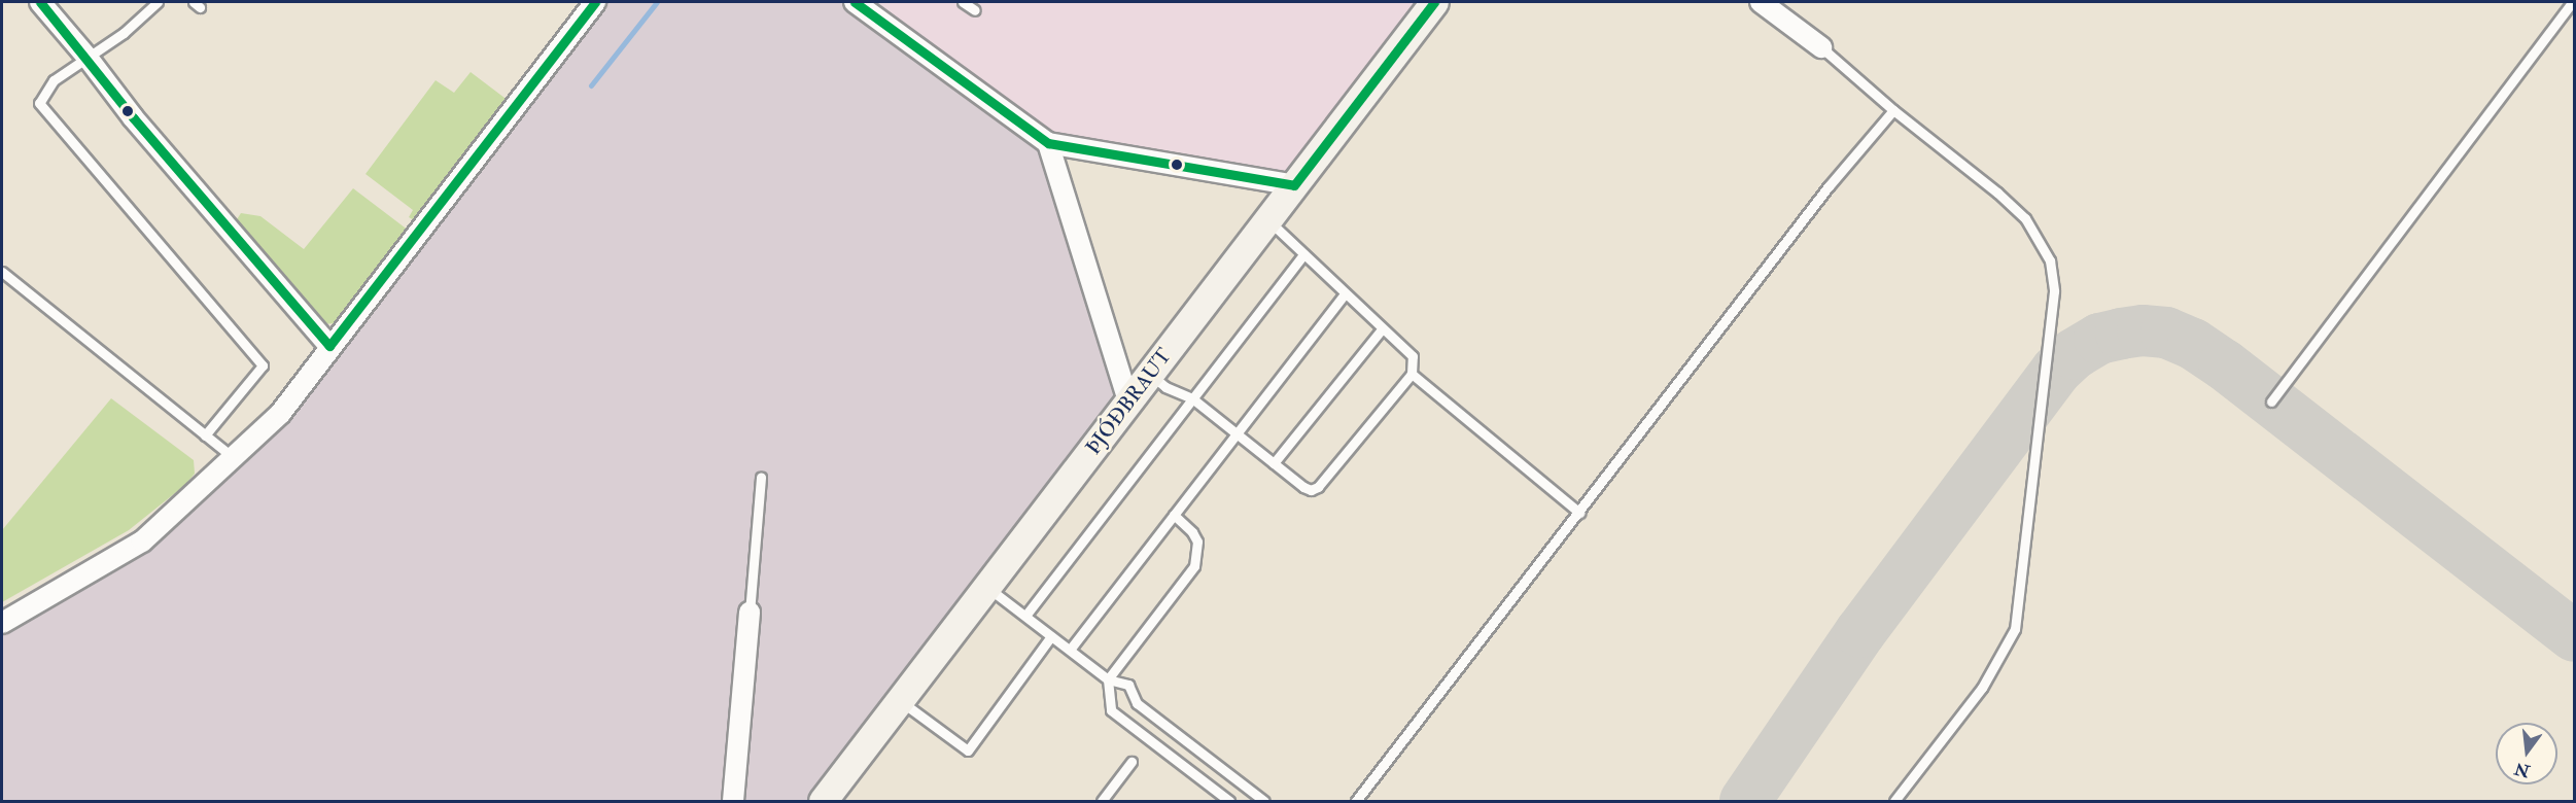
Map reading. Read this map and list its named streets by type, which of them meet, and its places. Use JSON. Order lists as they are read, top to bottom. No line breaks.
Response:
{"streets":{"street":["ÞJÓÐBRAUT"]},"north":"bottom"}
